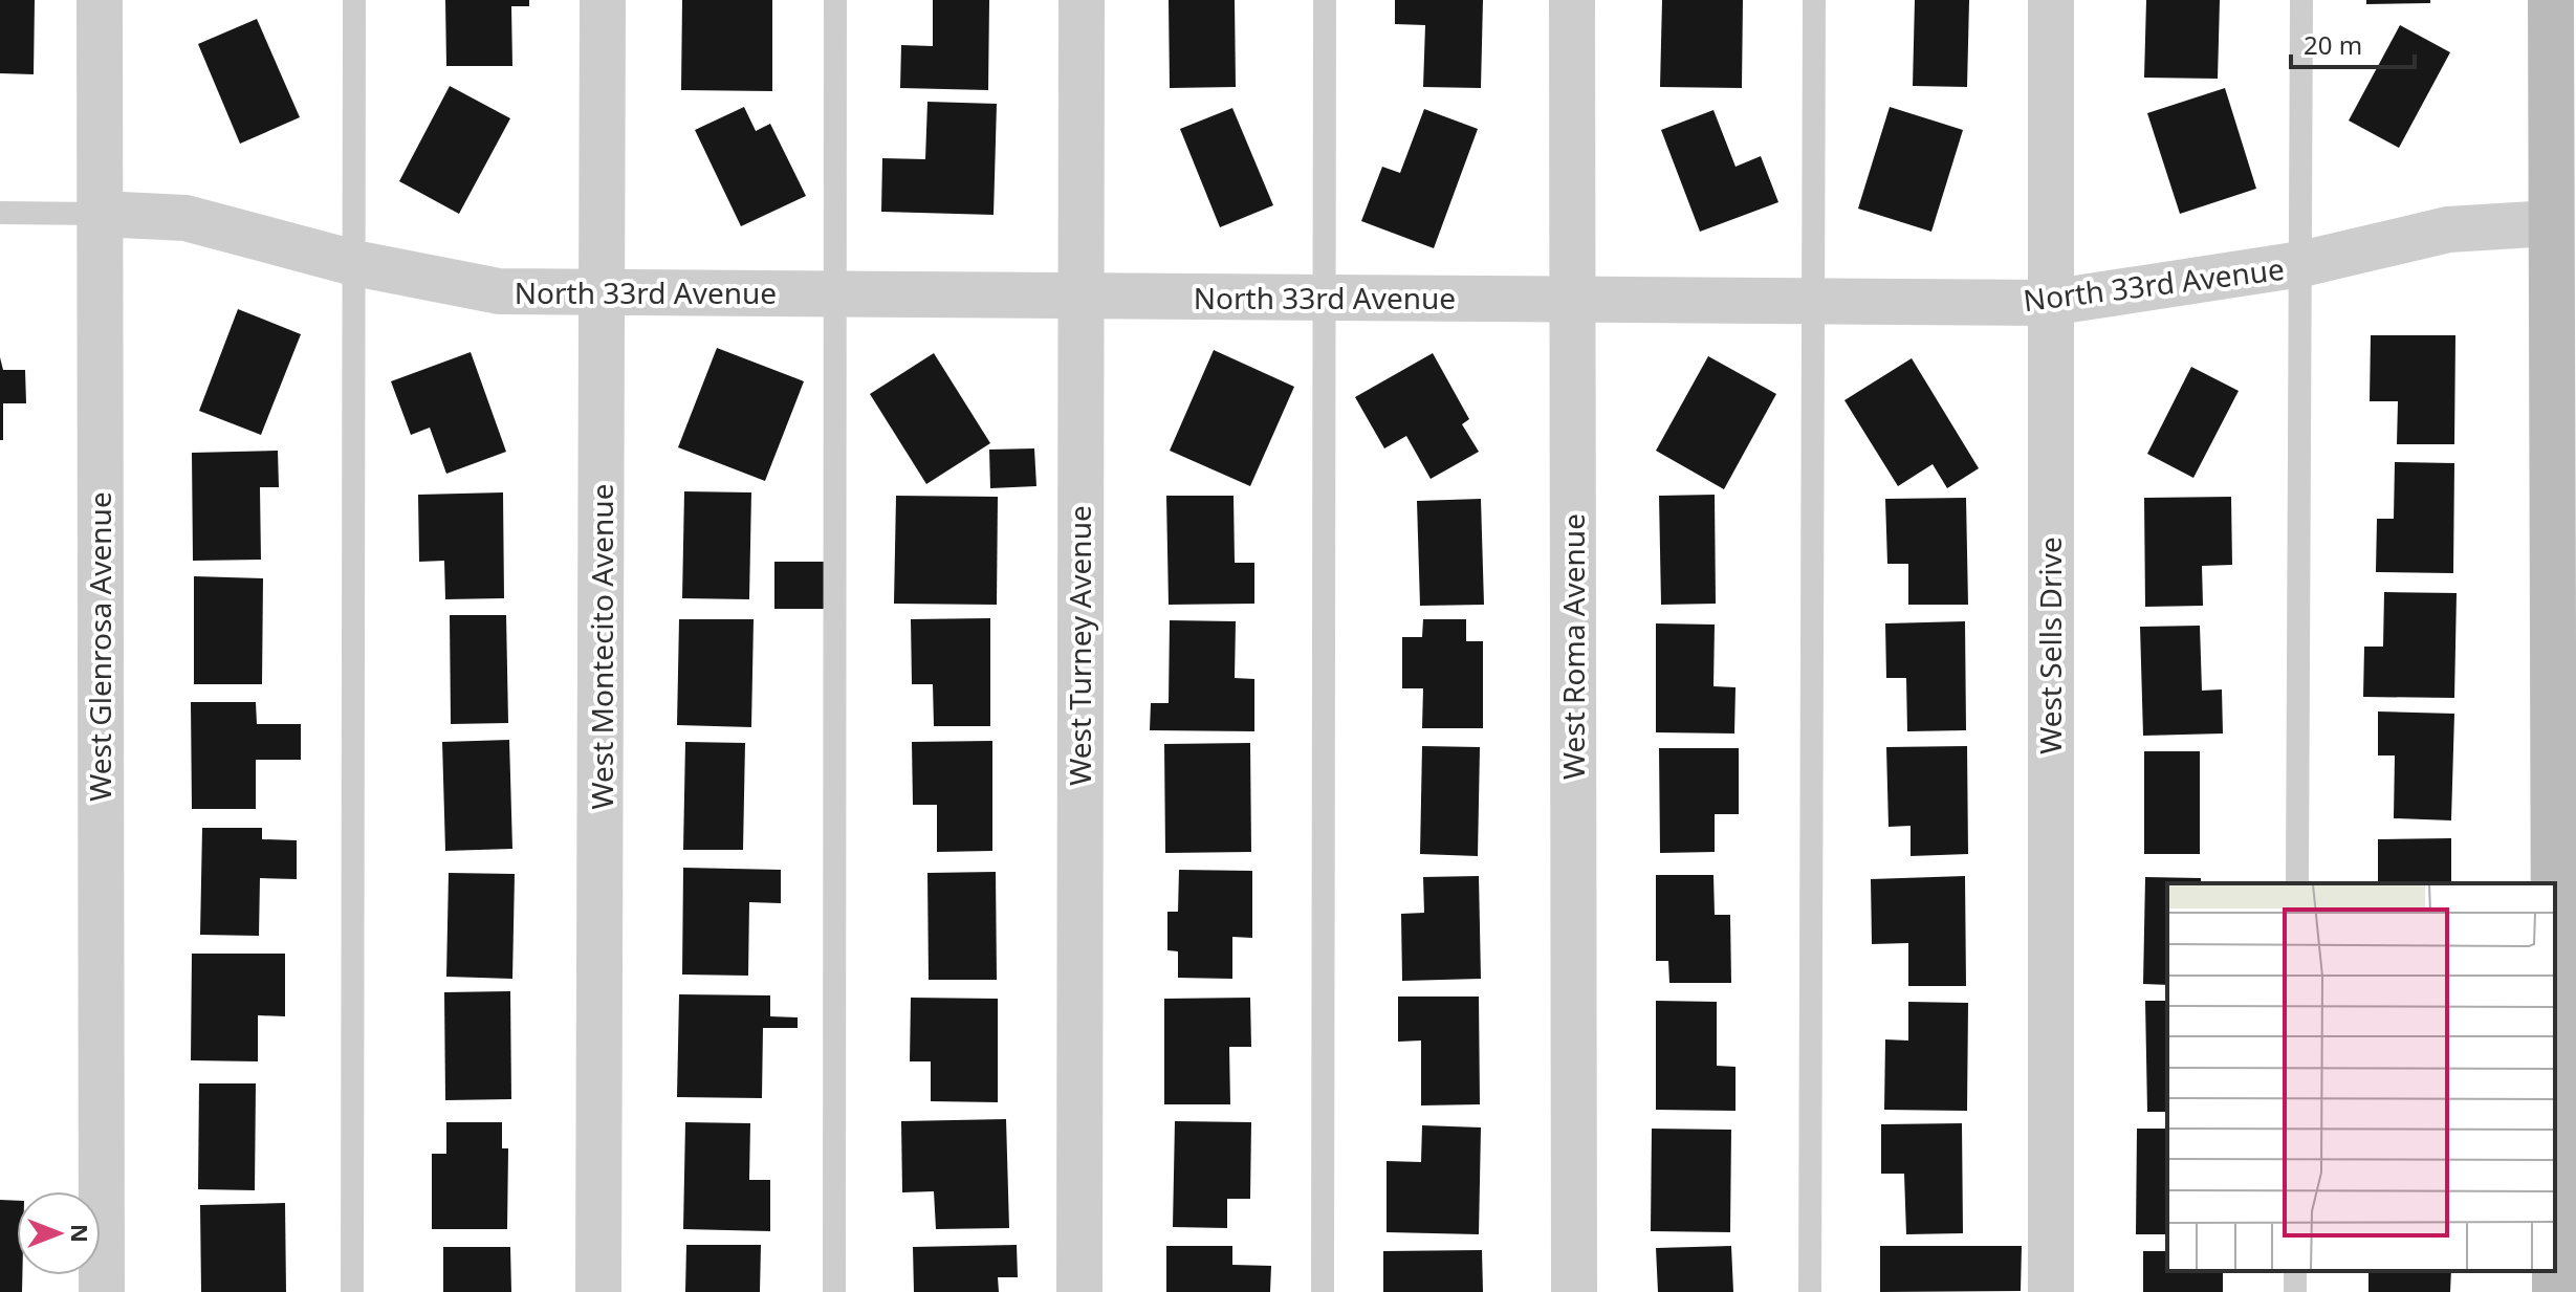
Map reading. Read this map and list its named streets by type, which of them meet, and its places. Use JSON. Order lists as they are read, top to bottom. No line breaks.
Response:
{"streets":{"street":["North 33rd Avenue","West Turney Avenue","West Sells Drive","West Glenrosa Avenue","West Montecito Avenue","West Roma Avenue"]},"crossings":[["North 33rd Avenue","West Turney Avenue"],["North 33rd Avenue","West Sells Drive"],["North 33rd Avenue","West Glenrosa Avenue"],["North 33rd Avenue","West Montecito Avenue"],["North 33rd Avenue","West Roma Avenue"]],"scale_bar":"20 m","north":"right"}
